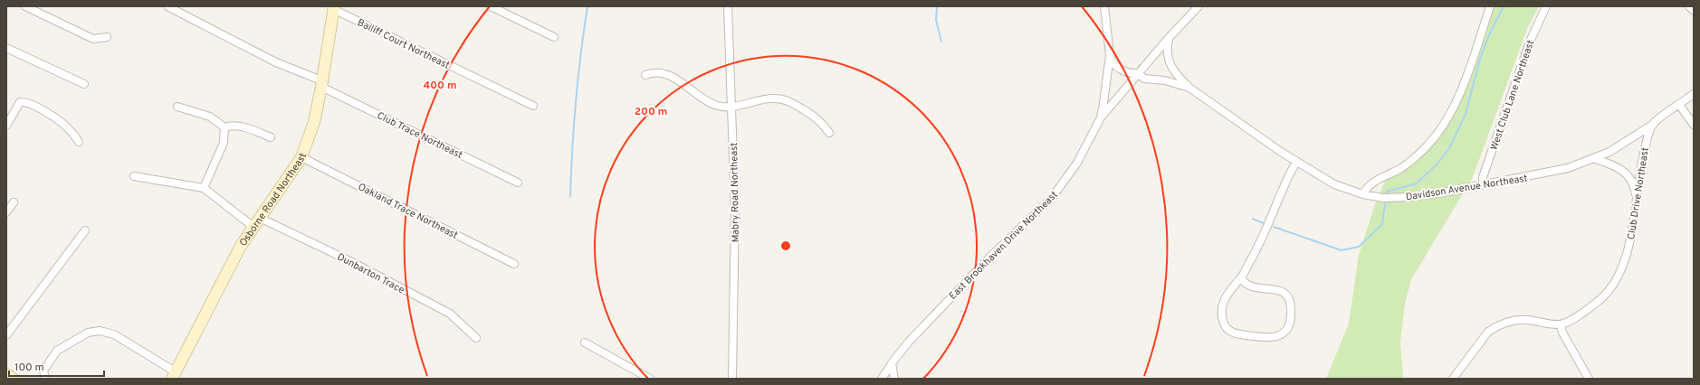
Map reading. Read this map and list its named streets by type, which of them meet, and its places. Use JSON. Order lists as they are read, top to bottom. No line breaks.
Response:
{"streets":{"street":["Bailiff Court Northeast","West Club Lane Northeast","Club Trace Northeast","Davidson Avenue Northeast","Mabry Road Northeast","Club Drive Northeast","Osborne Road Northeast","Oakland Trace Northeast","East Brookhaven Drive Northeast","Dunbarton Trace"]},"crossings":[["Bailiff Court Northeast","Osborne Road Northeast"],["West Club Lane Northeast","Davidson Avenue Northeast"],["Club Trace Northeast","Osborne Road Northeast"],["Davidson Avenue Northeast","Club Drive Northeast"],["Osborne Road Northeast","Oakland Trace Northeast"],["Osborne Road Northeast","Dunbarton Trace"]],"scale_bar":"100 m","rings":["400 m","200 m"]}
